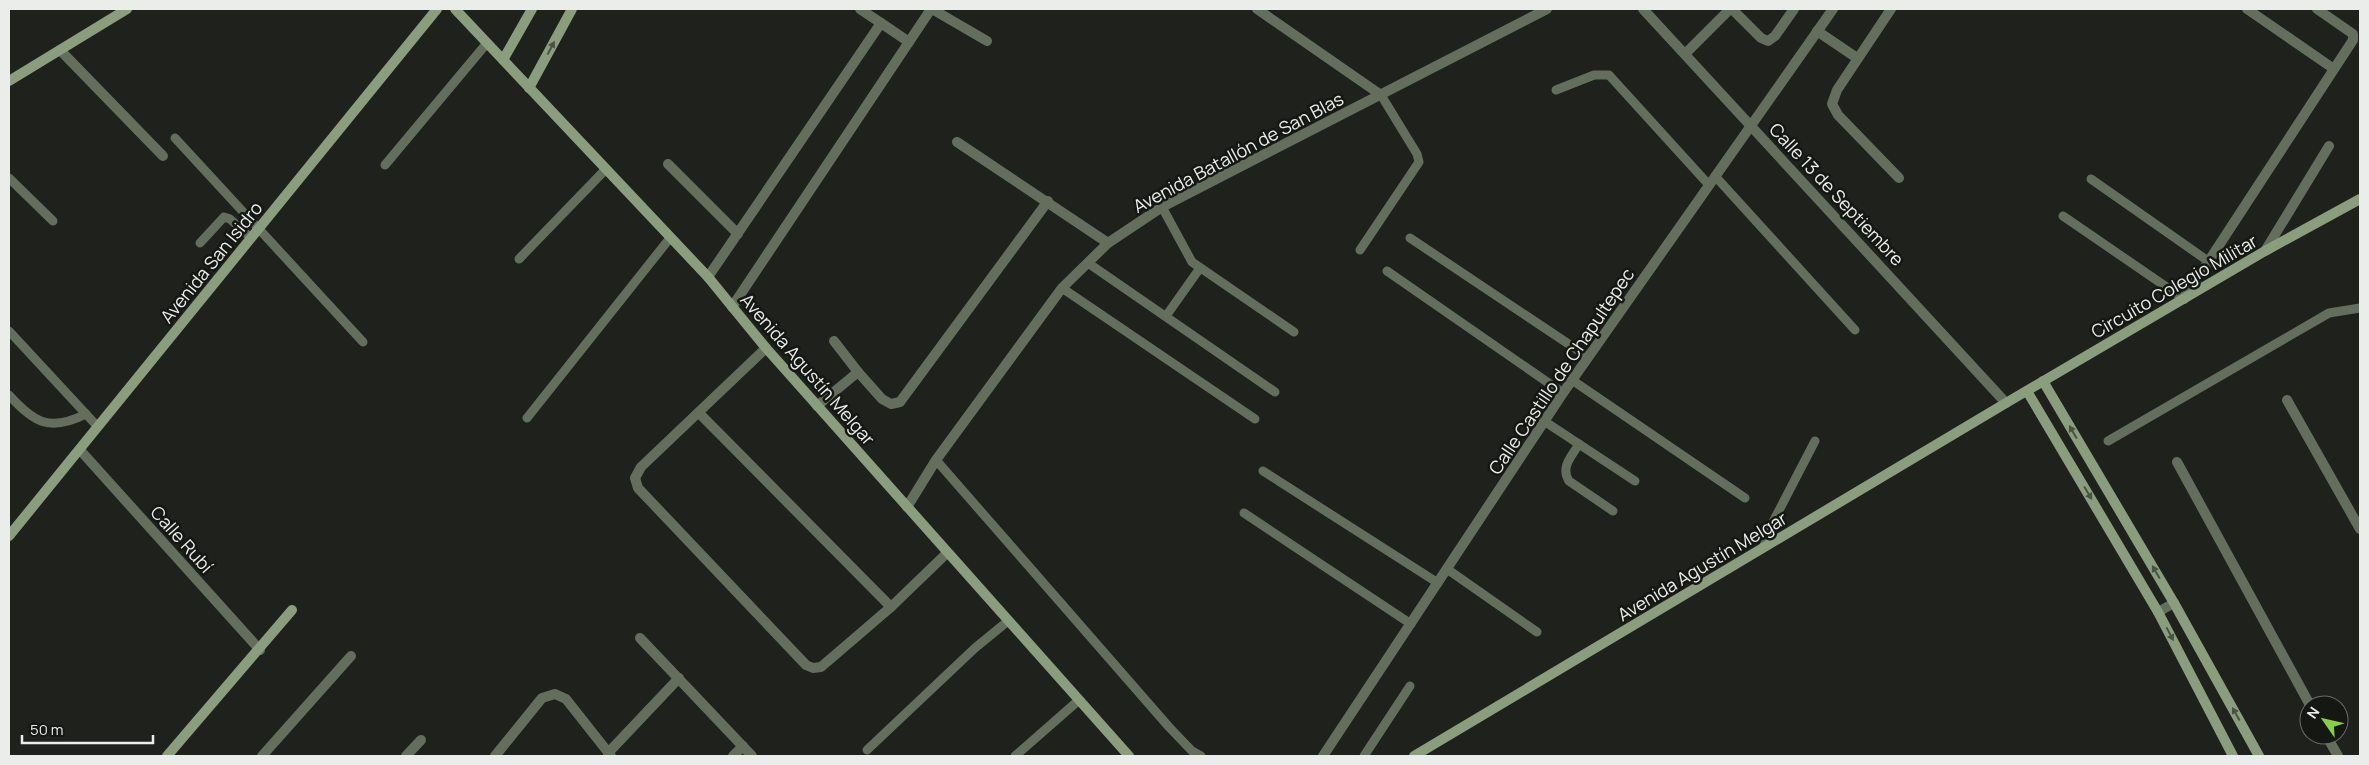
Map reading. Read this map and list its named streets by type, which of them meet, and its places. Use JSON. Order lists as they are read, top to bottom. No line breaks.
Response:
{"streets":{"main road":["Avenida San Isidro","Circuito Colegio Militar","Avenida Agustín Melgar"],"street":["Avenida Batallón de San Blas","Calle 13 de Septiembre","Calle Castillo de Chapultepec","Calle Rubí"]},"crossings":[["Avenida Batallón de San Blas","Avenida Agustín Melgar"],["Calle 13 de Septiembre","Circuito Colegio Militar"],["Calle 13 de Septiembre","Avenida Agustín Melgar"],["Calle 13 de Septiembre","Calle Castillo de Chapultepec"],["Avenida San Isidro","Calle Rubí"],["Circuito Colegio Militar","Avenida Agustín Melgar"]],"scale_bar":"50 m","north":"top left"}
